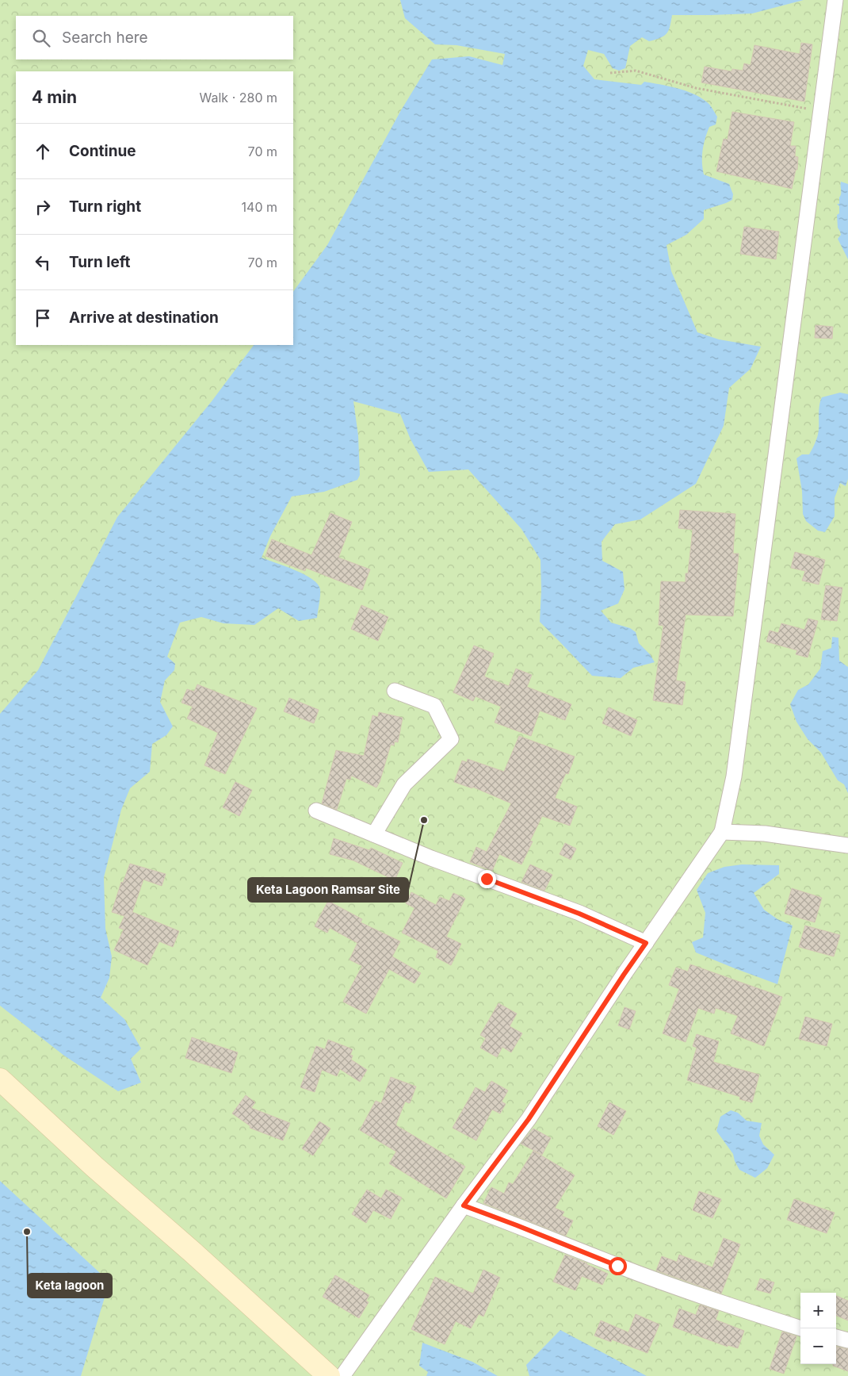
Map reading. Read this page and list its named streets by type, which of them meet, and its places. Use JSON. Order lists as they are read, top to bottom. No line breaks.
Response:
{"places":["Keta Lagoon Ramsar Site","Keta lagoon"],"page":{"search":"Search here","heading":["4 min","Walk · 280 m"],"list":[["Continue","70 m"],["Turn right","140 m"],["Turn left","70 m"],"Arrive at destination"],"map_buttons":["+","−"]}}
